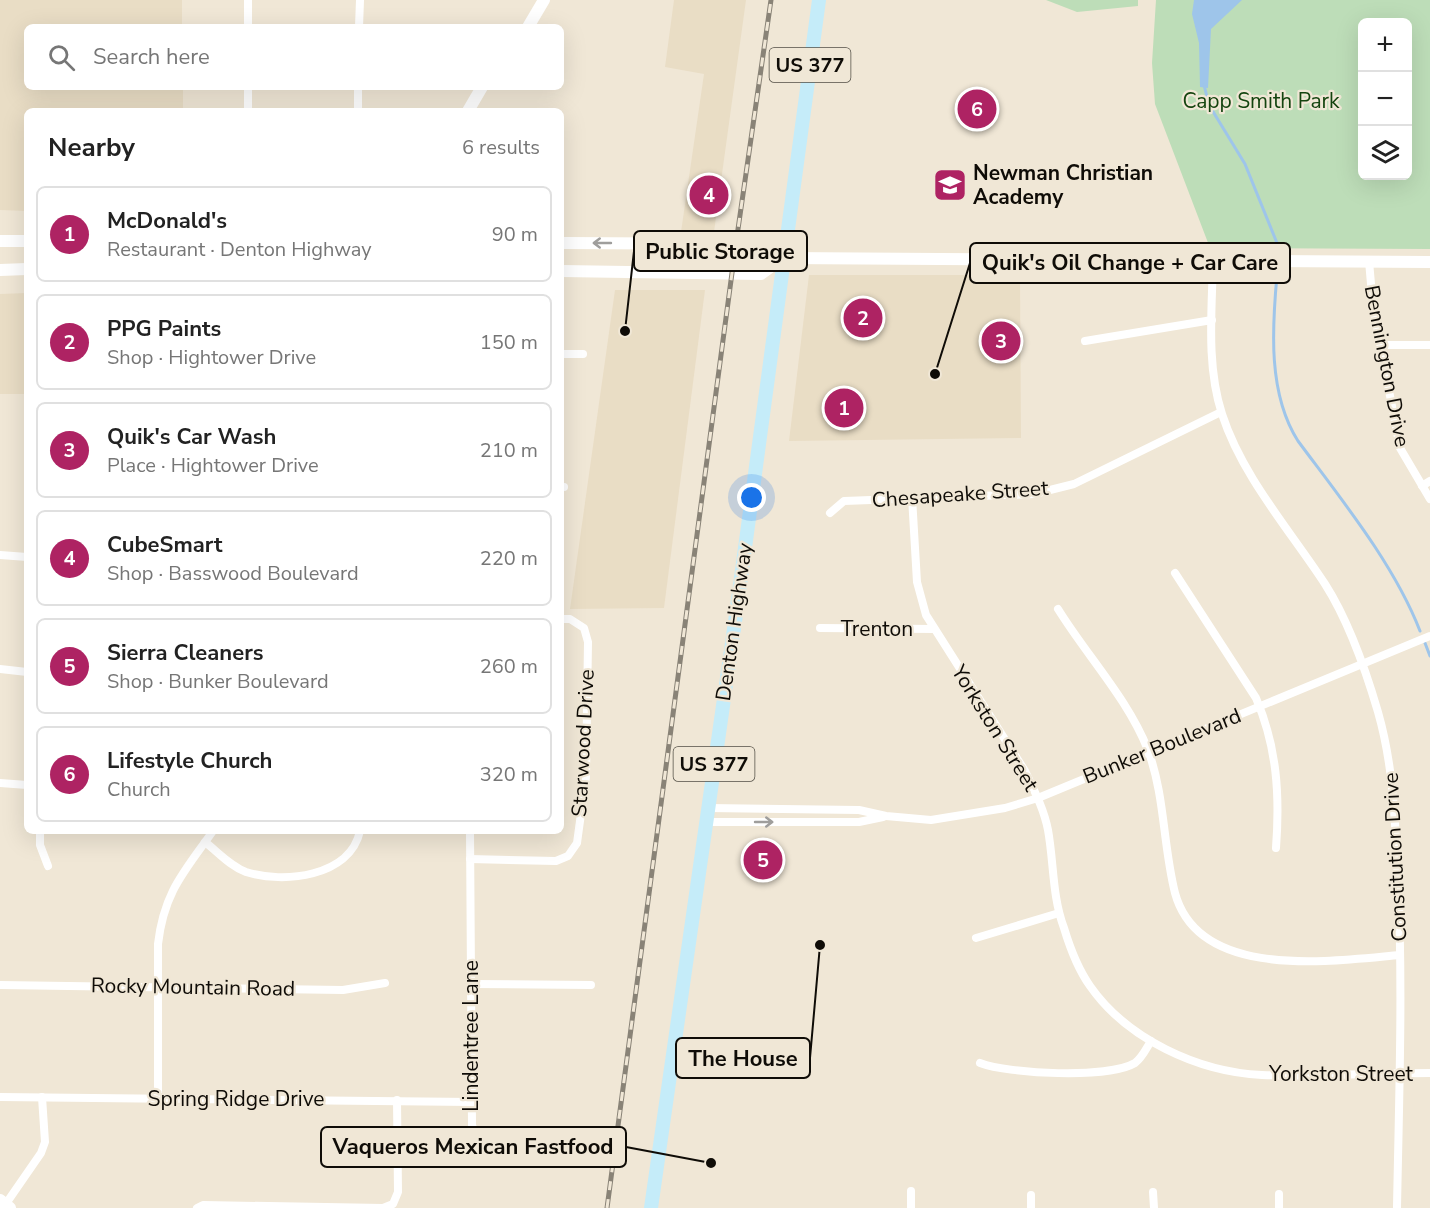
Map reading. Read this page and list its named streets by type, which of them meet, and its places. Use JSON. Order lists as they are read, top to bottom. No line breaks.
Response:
{"streets":{"main road":["US 377","Denton Highway"],"street":["Bennington Drive","Chesapeake Street","Trenton","Yorkston Street","Starwood Drive","Bunker Boulevard","Constitution Drive","Rocky Mountain Road","Lindentree Lane","Spring Ridge Drive"]},"crossings":[["Chesapeake Street","Yorkston Street"],["Chesapeake Street","Constitution Drive"],["Denton Highway","Bunker Boulevard"],["Trenton","Yorkston Street"],["Yorkston Street","Bunker Boulevard"],["Yorkston Street","Constitution Drive"],["Starwood Drive","Lindentree Lane"],["Bunker Boulevard","Constitution Drive"],["Lindentree Lane","Spring Ridge Drive"]],"parks":["Capp Smith Park"],"places":{"school or university":["Newman Christian Academy"],"other":["Public Storage","Quik's Oil Change + Car Care","The House","Vaqueros Mexican Fastfood"]},"page":{"map_buttons":["+","−"],"search":"Search here","pins":["6","4","2","3","1","5"],"heading":["Nearby","6 results"],"list":[{"mark":"1","name":"McDonald's","note":"Restaurant · Denton Highway","value":"90 m"},{"mark":"2","name":"PPG Paints","note":"Shop · Hightower Drive","value":"150 m"},{"mark":"3","name":"Quik's Car Wash","note":"Place · Hightower Drive","value":"210 m"},{"mark":"4","name":"CubeSmart","note":"Shop · Basswood Boulevard","value":"220 m"},{"mark":"5","name":"Sierra Cleaners","note":"Shop · Bunker Boulevard","value":"260 m"},{"mark":"6","name":"Lifestyle Church","note":"Church","value":"320 m"}]}}
